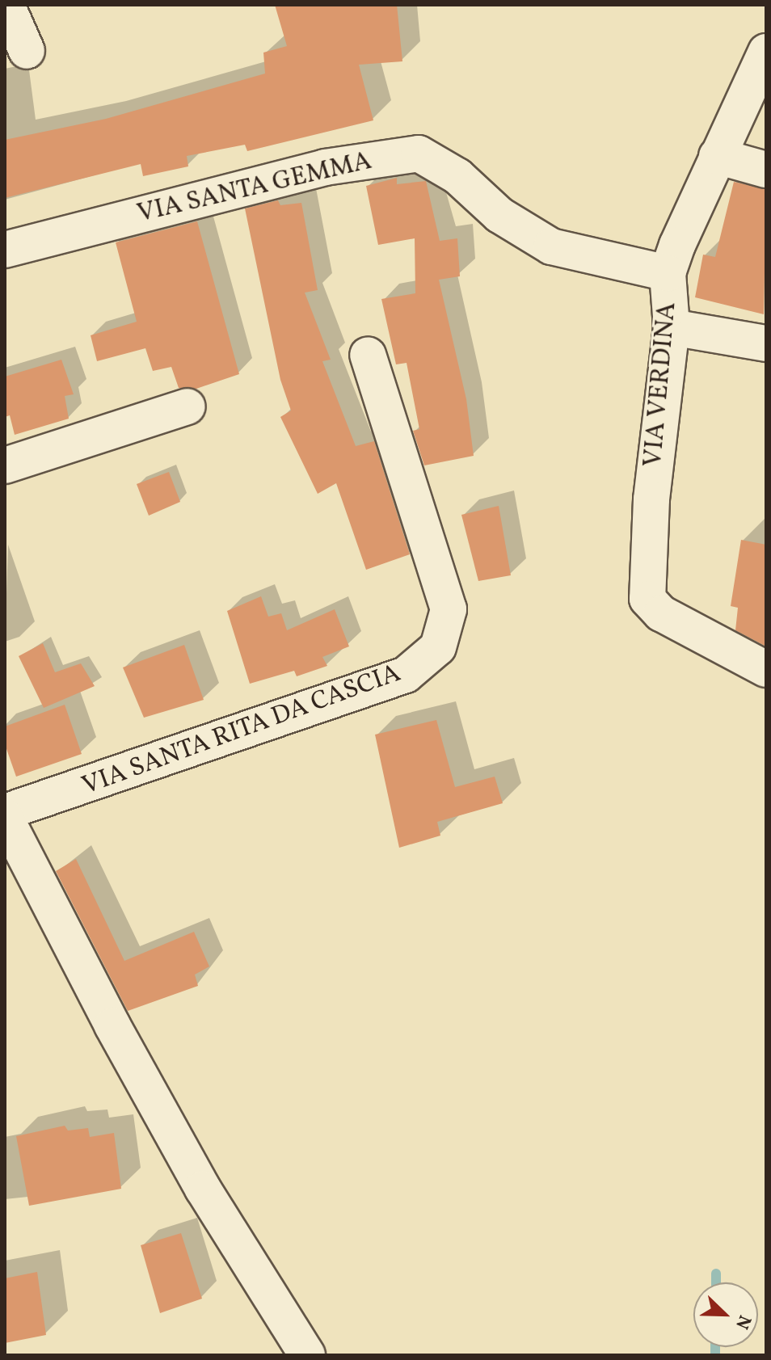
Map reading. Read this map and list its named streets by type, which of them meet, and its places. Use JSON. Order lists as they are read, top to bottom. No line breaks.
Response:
{"streets":{"street":["VIA SANTA GEMMA","VIA VERDINA","VIA SANTA RITA DA CASCIA"]},"crossings":[["VIA SANTA GEMMA","VIA VERDINA"]],"north":"bottom right"}
